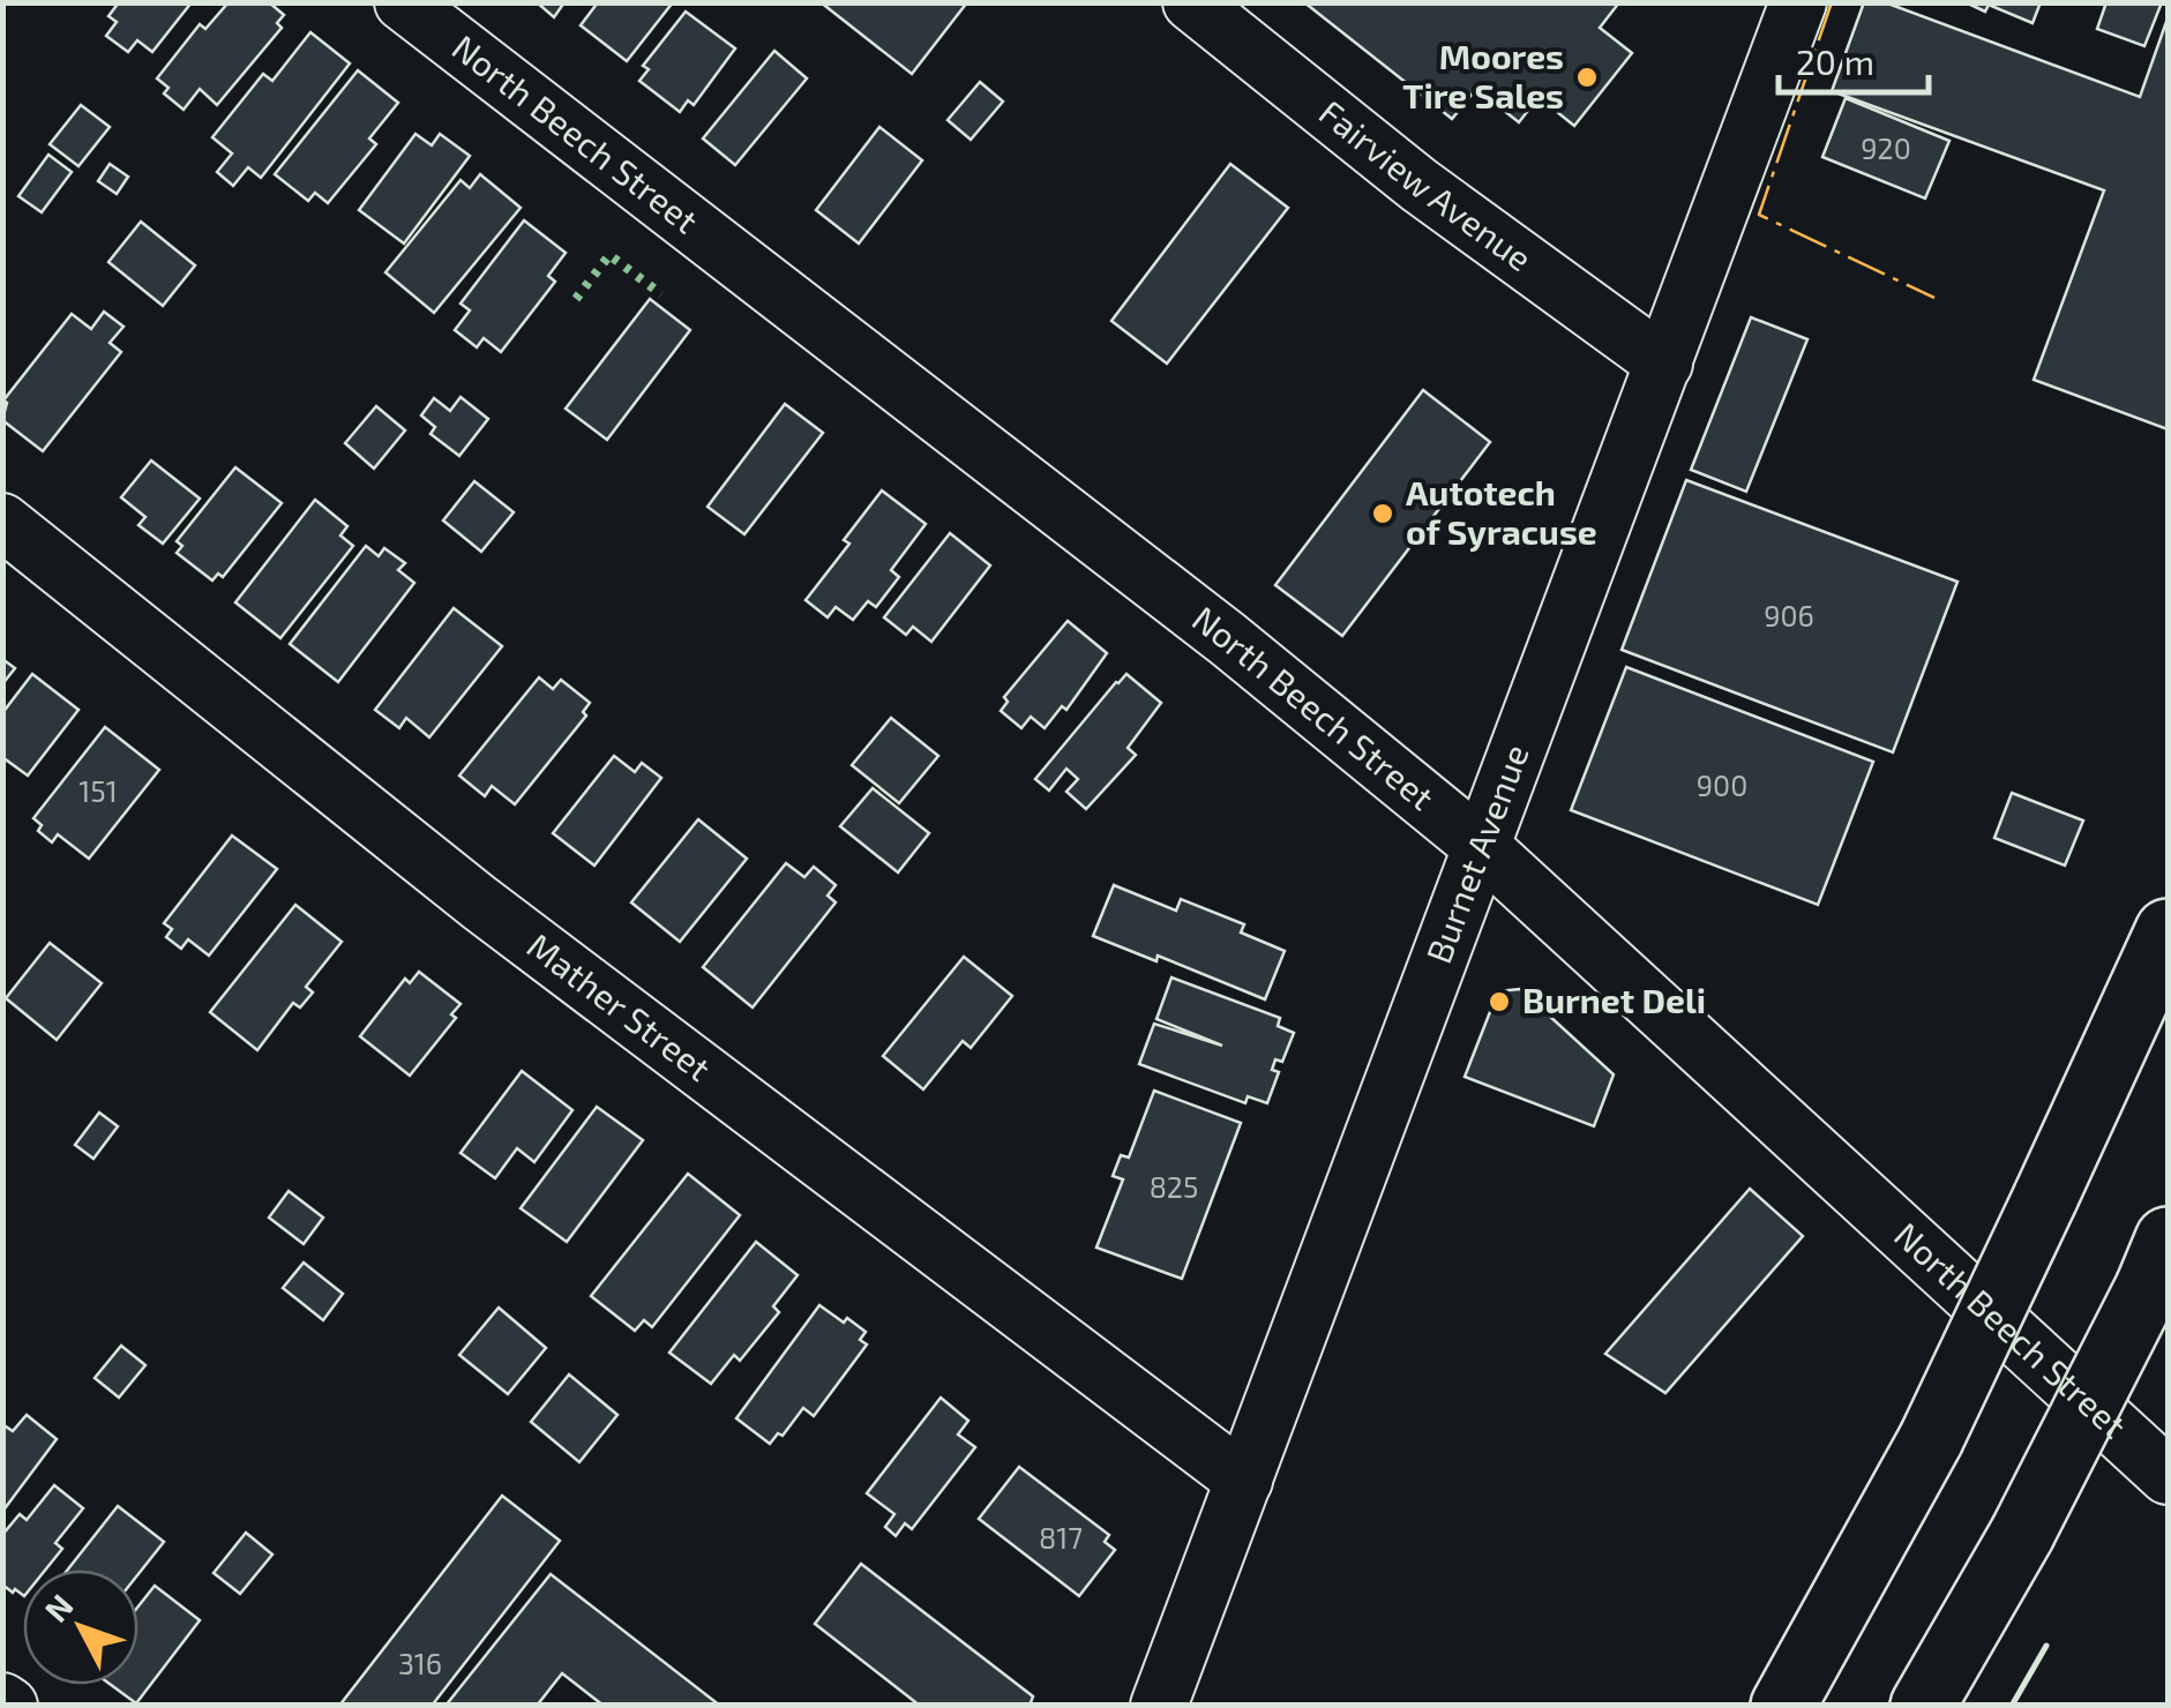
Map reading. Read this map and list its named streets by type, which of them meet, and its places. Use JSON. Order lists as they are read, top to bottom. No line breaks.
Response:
{"streets":{"street":["North Beech Street","Fairview Avenue","Burnet Avenue","Mather Street"]},"crossings":[["North Beech Street","Burnet Avenue"],["Fairview Avenue","Burnet Avenue"],["Burnet Avenue","Mather Street"]],"places":["Moores Tire Sales","Autotech of Syracuse","Burnet Deli"],"house_numbers":["920","906","900","151","825","817","316"],"scale_bar":"20 m","north":"top left"}
